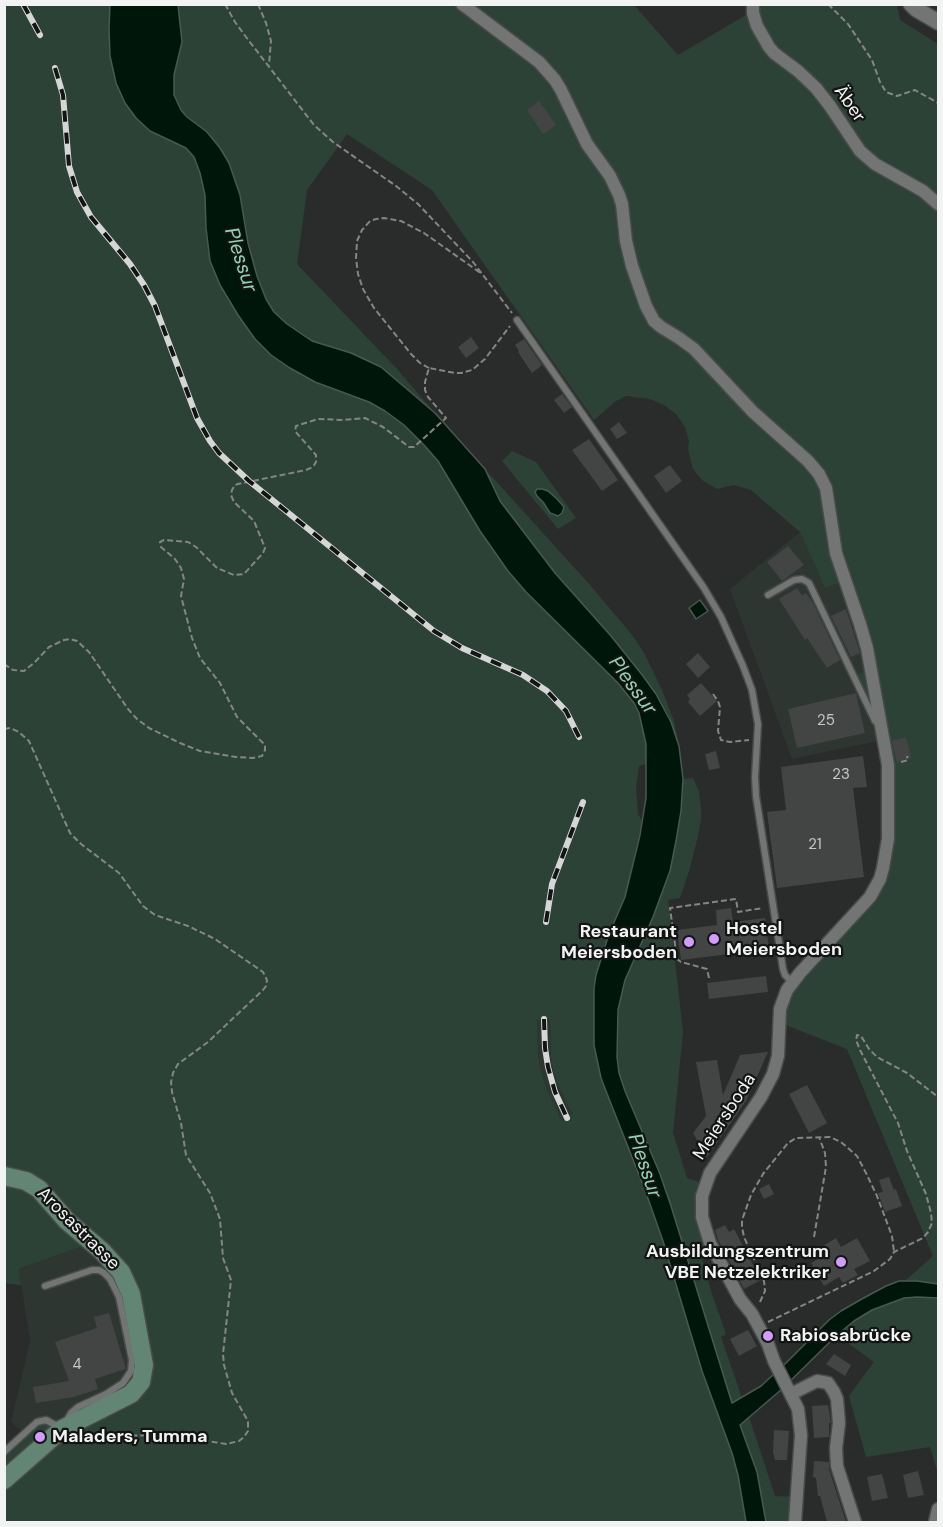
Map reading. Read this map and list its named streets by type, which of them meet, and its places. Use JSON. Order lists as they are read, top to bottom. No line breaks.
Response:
{"streets":{"main road":["Arosastrasse"],"street":["Äber","Meiersboda"]},"water":["Plessur"],"places":["Hostel Meiersboden","Restaurant Meiersboden","Ausbildungszentrum VBE Netzelektriker","Rabiosabrücke","Maladers, Tumma"],"house_numbers":["25","23","21","4"]}
